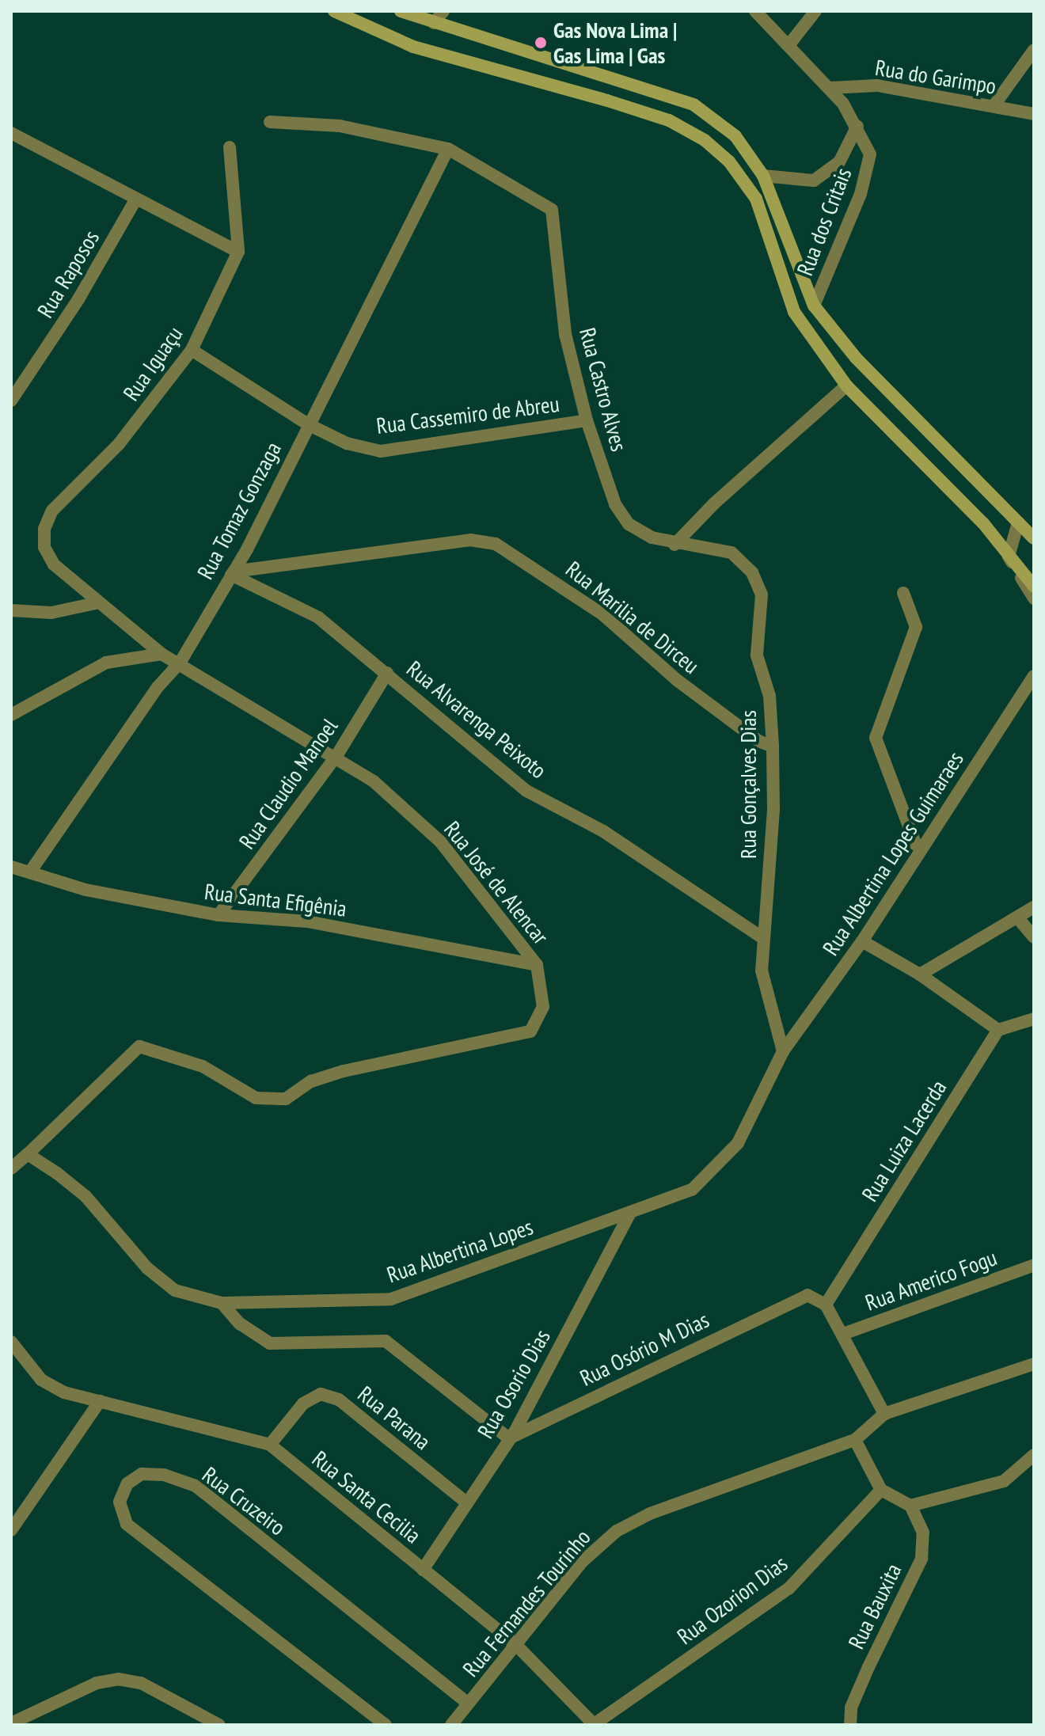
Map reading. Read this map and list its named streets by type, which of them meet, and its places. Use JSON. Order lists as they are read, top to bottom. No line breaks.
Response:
{"streets":{"street":["Rua do Garimpo","Rua dos Critais","Rua Raposos","Rua Iguaçu","Rua Castro Alves","Rua Cassemiro de Abreu","Rua Tomaz Gonzaga","Rua Marilia de Dirceu","Rua Alvarenga Peixoto","Rua Claudio Manoel","Rua Gonçalves Dias","Rua Albertina Lopes Guimaraes","Rua José de Alencar","Rua Santa Efigênia","Rua Luiza Lacerda","Rua Albertina Lopes","Rua Americo Fogu","Rua Osório M Dias","Rua Osorio Dias","Rua Parana","Rua Santa Cecilia","Rua Cruzeiro","Rua Ozorion Dias","Rua Fernandes Tourinho","Rua Bauxita"]},"crossings":[["Rua Iguaçu","Rua Cassemiro de Abreu"],["Rua Iguaçu","Rua Tomaz Gonzaga"],["Rua Iguaçu","Rua José de Alencar"],["Rua Castro Alves","Rua Cassemiro de Abreu"],["Rua Castro Alves","Rua Tomaz Gonzaga"],["Rua Castro Alves","Rua Gonçalves Dias"],["Rua Cassemiro de Abreu","Rua Tomaz Gonzaga"],["Rua Tomaz Gonzaga","Rua Marilia de Dirceu"],["Rua Tomaz Gonzaga","Rua Alvarenga Peixoto"],["Rua Tomaz Gonzaga","Rua José de Alencar"],["Rua Tomaz Gonzaga","Rua Santa Efigênia"],["Rua Marilia de Dirceu","Rua Alvarenga Peixoto"],["Rua Marilia de Dirceu","Rua Gonçalves Dias"],["Rua Alvarenga Peixoto","Rua Claudio Manoel"],["Rua Alvarenga Peixoto","Rua Gonçalves Dias"],["Rua Claudio Manoel","Rua José de Alencar"],["Rua Claudio Manoel","Rua Santa Efigênia"],["Rua Gonçalves Dias","Rua Albertina Lopes Guimaraes"],["Rua Gonçalves Dias","Rua Albertina Lopes"],["Rua Albertina Lopes Guimaraes","Rua Albertina Lopes"],["Rua José de Alencar","Rua Santa Efigênia"],["Rua José de Alencar","Rua Albertina Lopes"],["Rua Luiza Lacerda","Rua Osório M Dias"],["Rua Albertina Lopes","Rua Osorio Dias"],["Rua Osório M Dias","Rua Osorio Dias"],["Rua Osorio Dias","Rua Parana"],["Rua Osorio Dias","Rua Santa Cecilia"],["Rua Parana","Rua Santa Cecilia"],["Rua Santa Cecilia","Rua Ozorion Dias"],["Rua Santa Cecilia","Rua Fernandes Tourinho"],["Rua Cruzeiro","Rua Fernandes Tourinho"]],"places":["Gas Nova Lima | Gas Lima | Gas"]}
